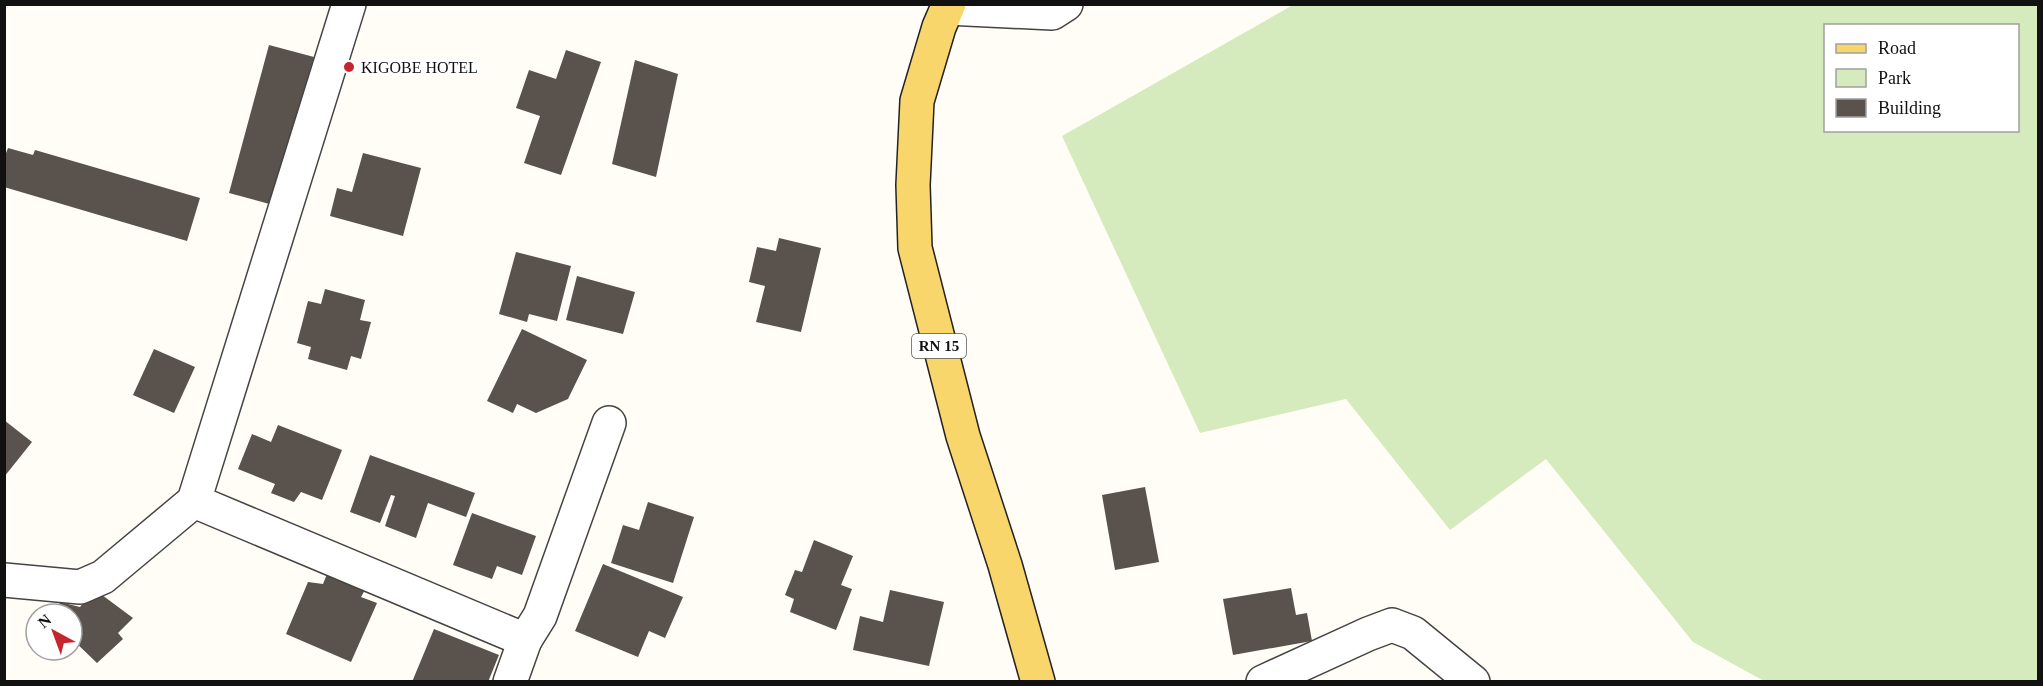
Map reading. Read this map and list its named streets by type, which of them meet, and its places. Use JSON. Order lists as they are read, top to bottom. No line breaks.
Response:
{"streets":{"main road":["RN 15"]},"places":["KIGOBE HOTEL"],"legend":["Road","Park","Building"],"north":"top left"}
